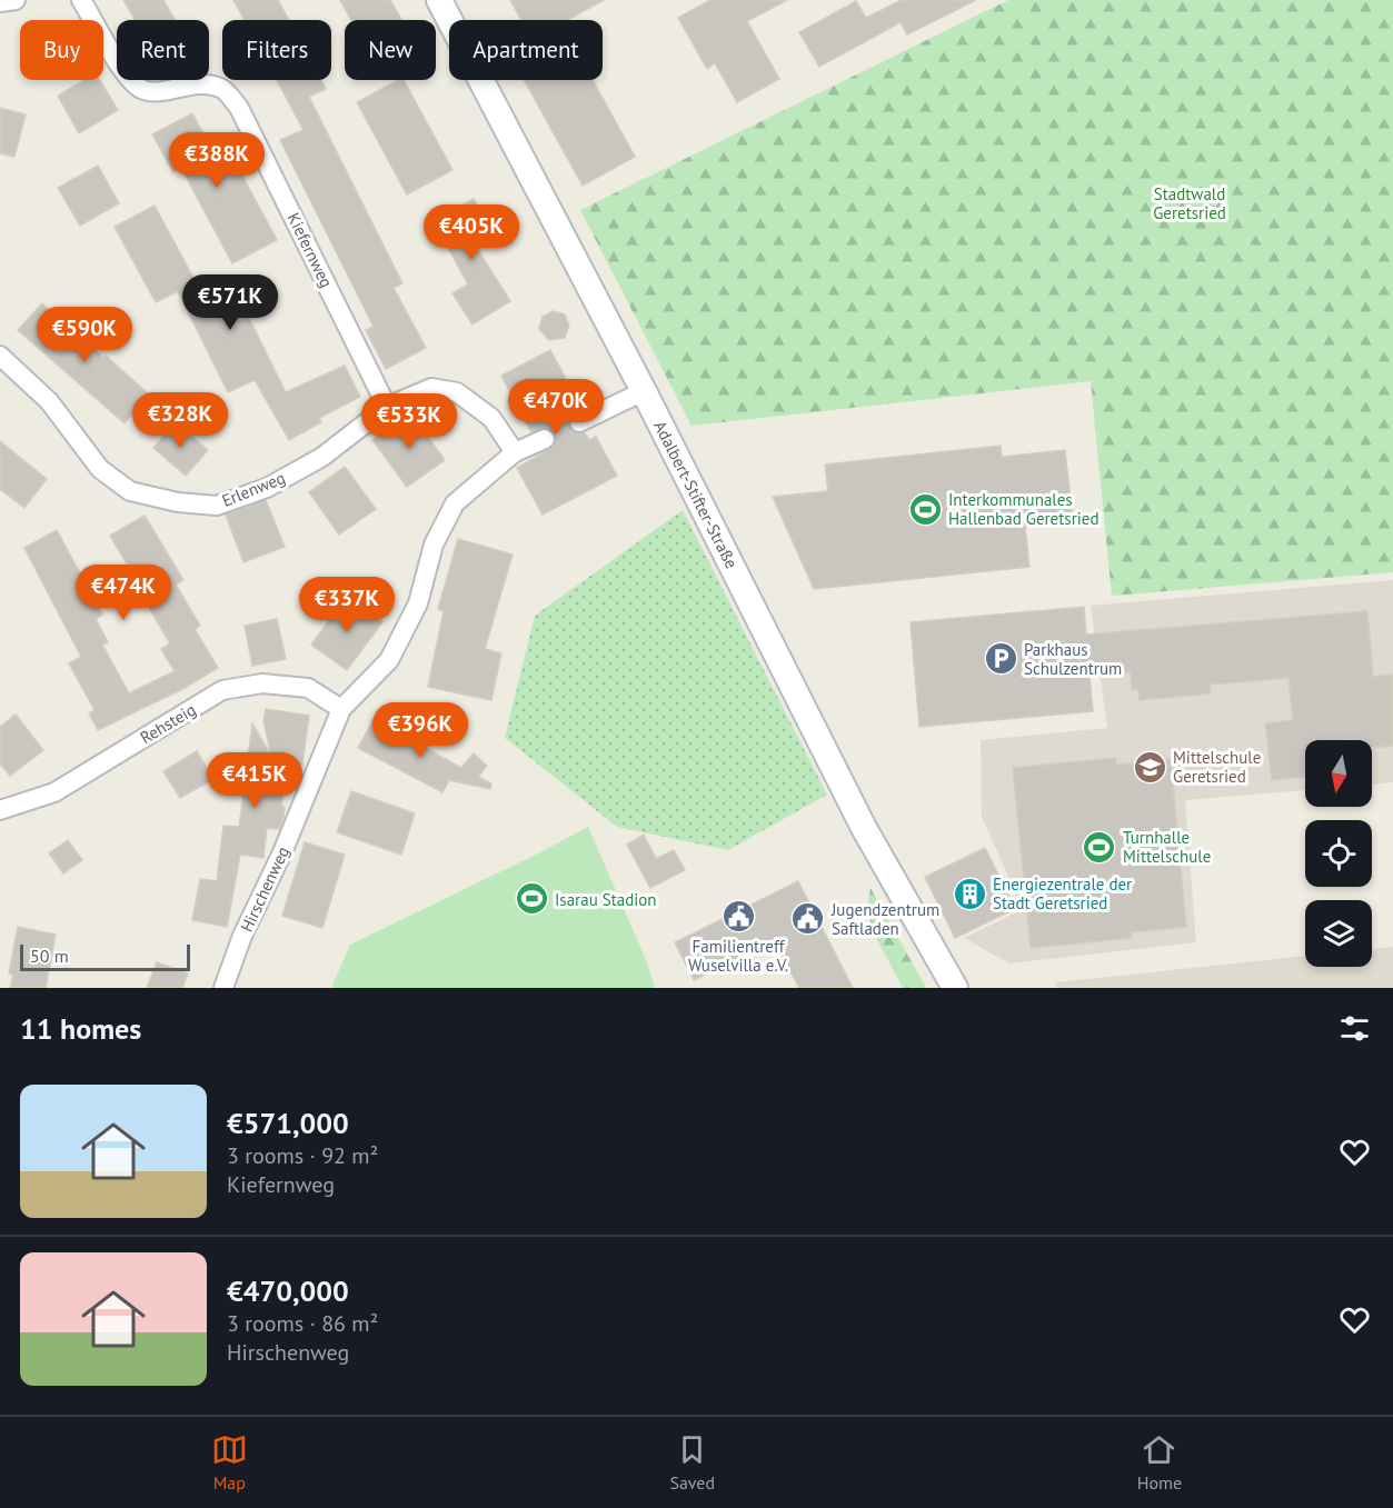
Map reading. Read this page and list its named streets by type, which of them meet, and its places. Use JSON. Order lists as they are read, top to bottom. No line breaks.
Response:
{"streets":{"street":["Kiefernweg","Erlenweg","Adalbert-Stifter-Straße","Rehsteig","Hirschenweg"]},"crossings":[["Kiefernweg","Erlenweg"],["Erlenweg","Hirschenweg"],["Rehsteig","Hirschenweg"]],"parks":["Stadtwald Geretsried"],"places":{"sports":["Interkommunales Hallenbad Geretsried","Turnhalle Mittelschule","Isarau Stadion"],"parking":["Parkhaus Schulzentrum"],"school or university":["Mittelschule Geretsried"],"building":["Energiezentrale der Stadt Geretsried"],"public building":["Familientreff Wuselvilla e.V.","Jugendzentrum Saftladen"]},"scale_bar":"50 m","north":"bottom","page":{"chip":["Buy","Rent","Filters","New","Apartment"],"price":["€388K","€405K","€571K","€590K","€470K","€328K","€533K","€474K","€337K","€396K","€415K"],"scale":"50 m","heading":"11 homes","list":[{"name":"€571,000","note":"3 rooms · 92 m² · Kiefernweg"},{"name":"€470,000","note":"3 rooms · 86 m² · Hirschenweg"}],"tabs":["Map","Saved","Home"]}}
